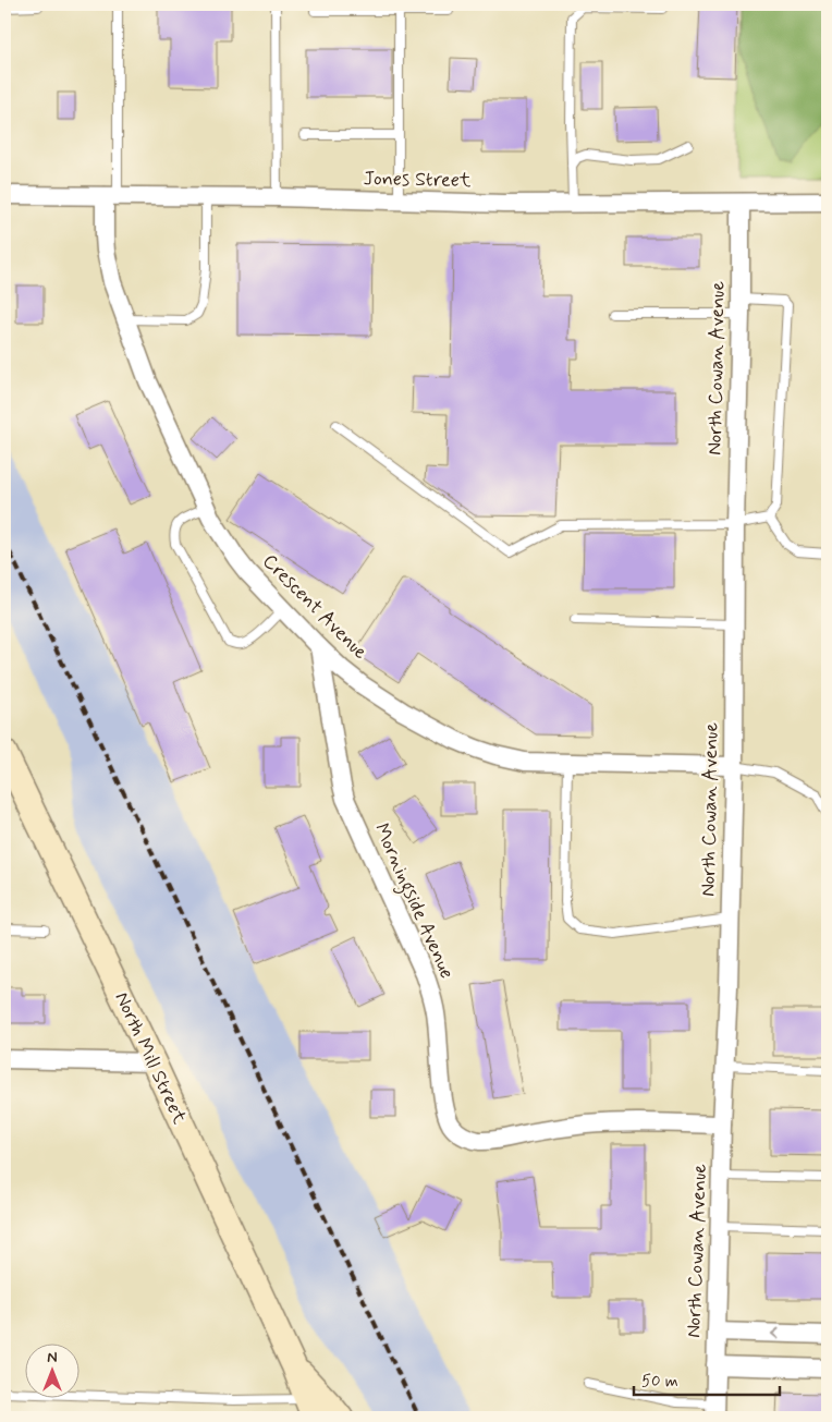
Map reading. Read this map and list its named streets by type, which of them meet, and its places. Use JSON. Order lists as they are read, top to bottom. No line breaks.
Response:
{"streets":{"main road":["North Mill Street"],"street":["Jones Street","North Cowan Avenue","Crescent Avenue","Morningside Avenue"]},"crossings":[["Jones Street","North Cowan Avenue"],["Jones Street","Crescent Avenue"],["North Cowan Avenue","Crescent Avenue"],["North Cowan Avenue","Morningside Avenue"],["Crescent Avenue","Morningside Avenue"]],"scale_bar":"50 m","north":"top"}
